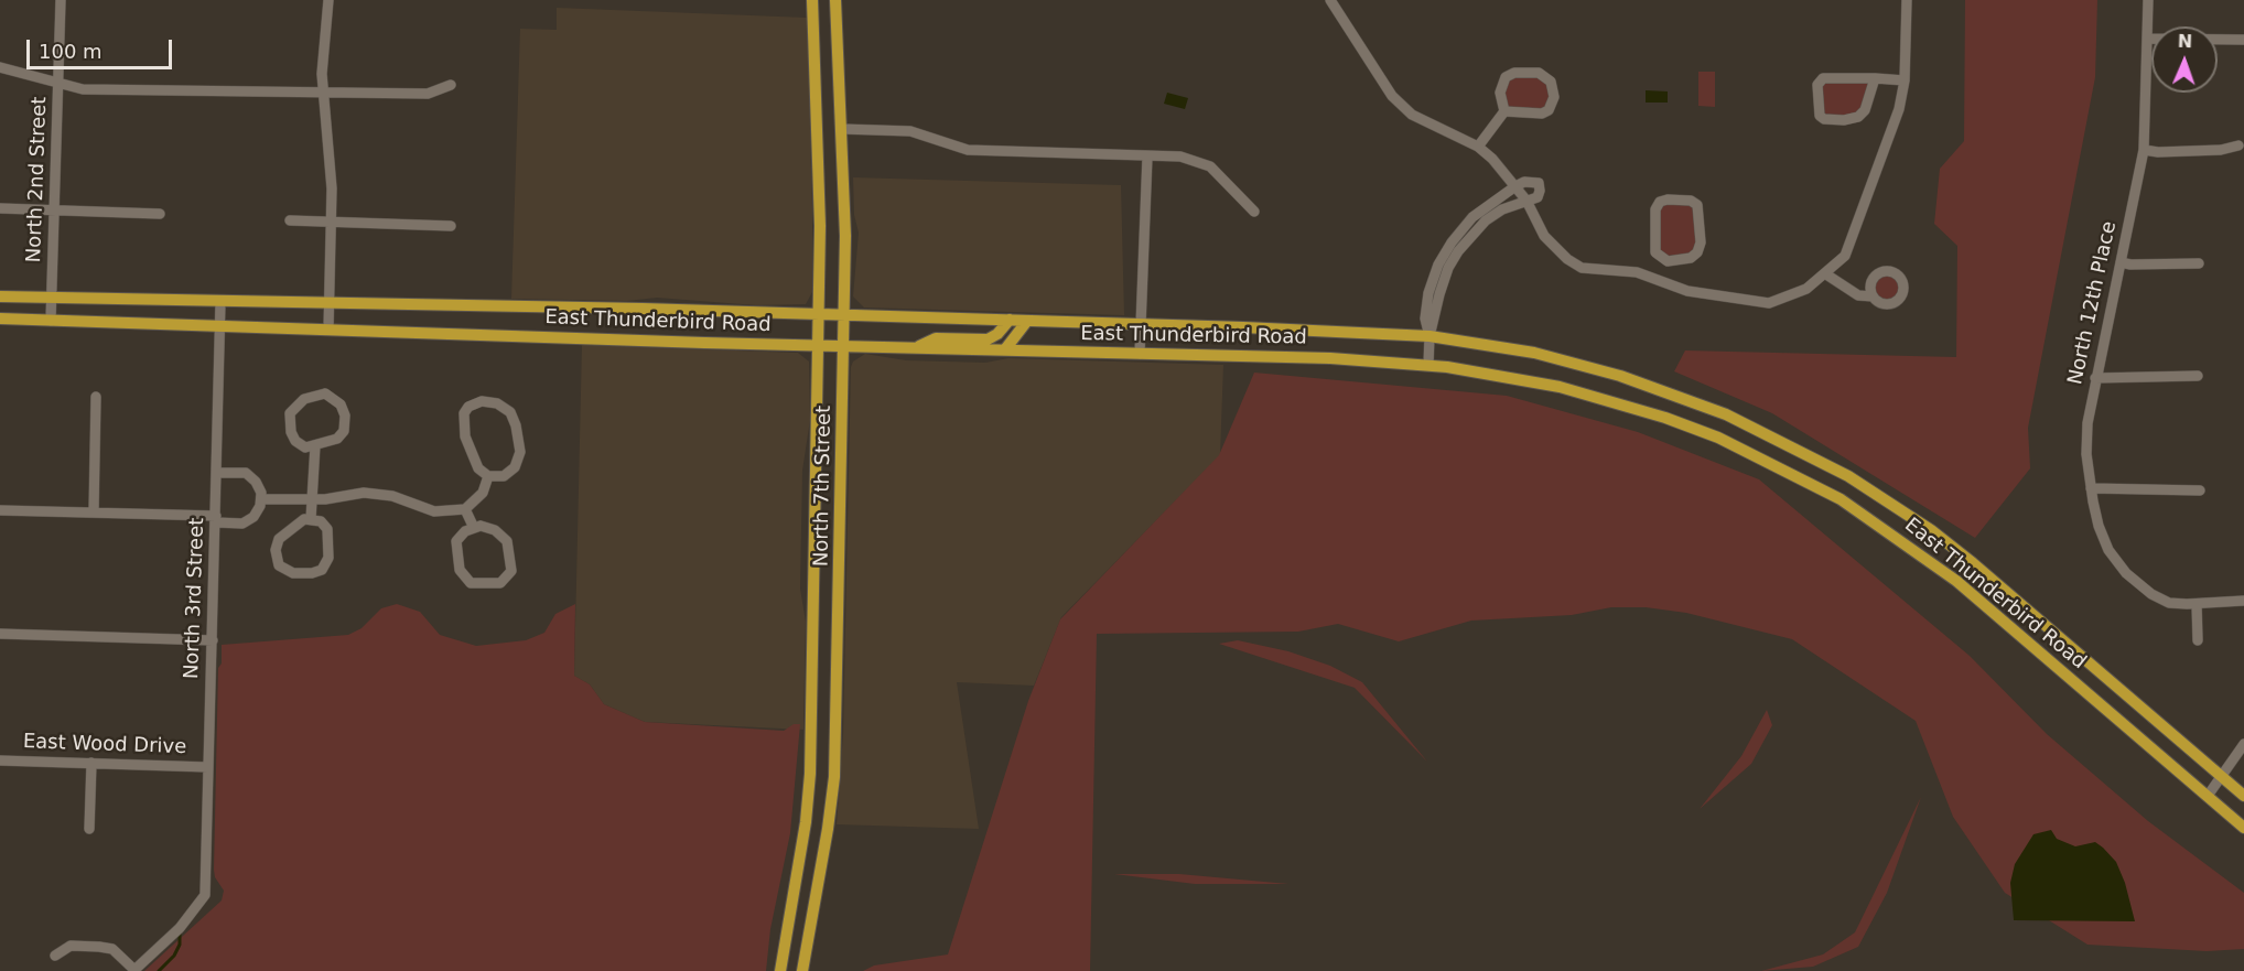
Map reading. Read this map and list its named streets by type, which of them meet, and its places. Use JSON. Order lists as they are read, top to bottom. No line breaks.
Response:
{"streets":{"main road":["East Thunderbird Road","North 7th Street"],"street":["North 2nd Street","North 12th Place","North 3rd Street","East Wood Drive"]},"crossings":[["North 2nd Street","East Thunderbird Road"],["East Thunderbird Road","North 7th Street"],["East Thunderbird Road","North 3rd Street"],["North 3rd Street","East Wood Drive"]],"scale_bar":"100 m","north":"top"}
